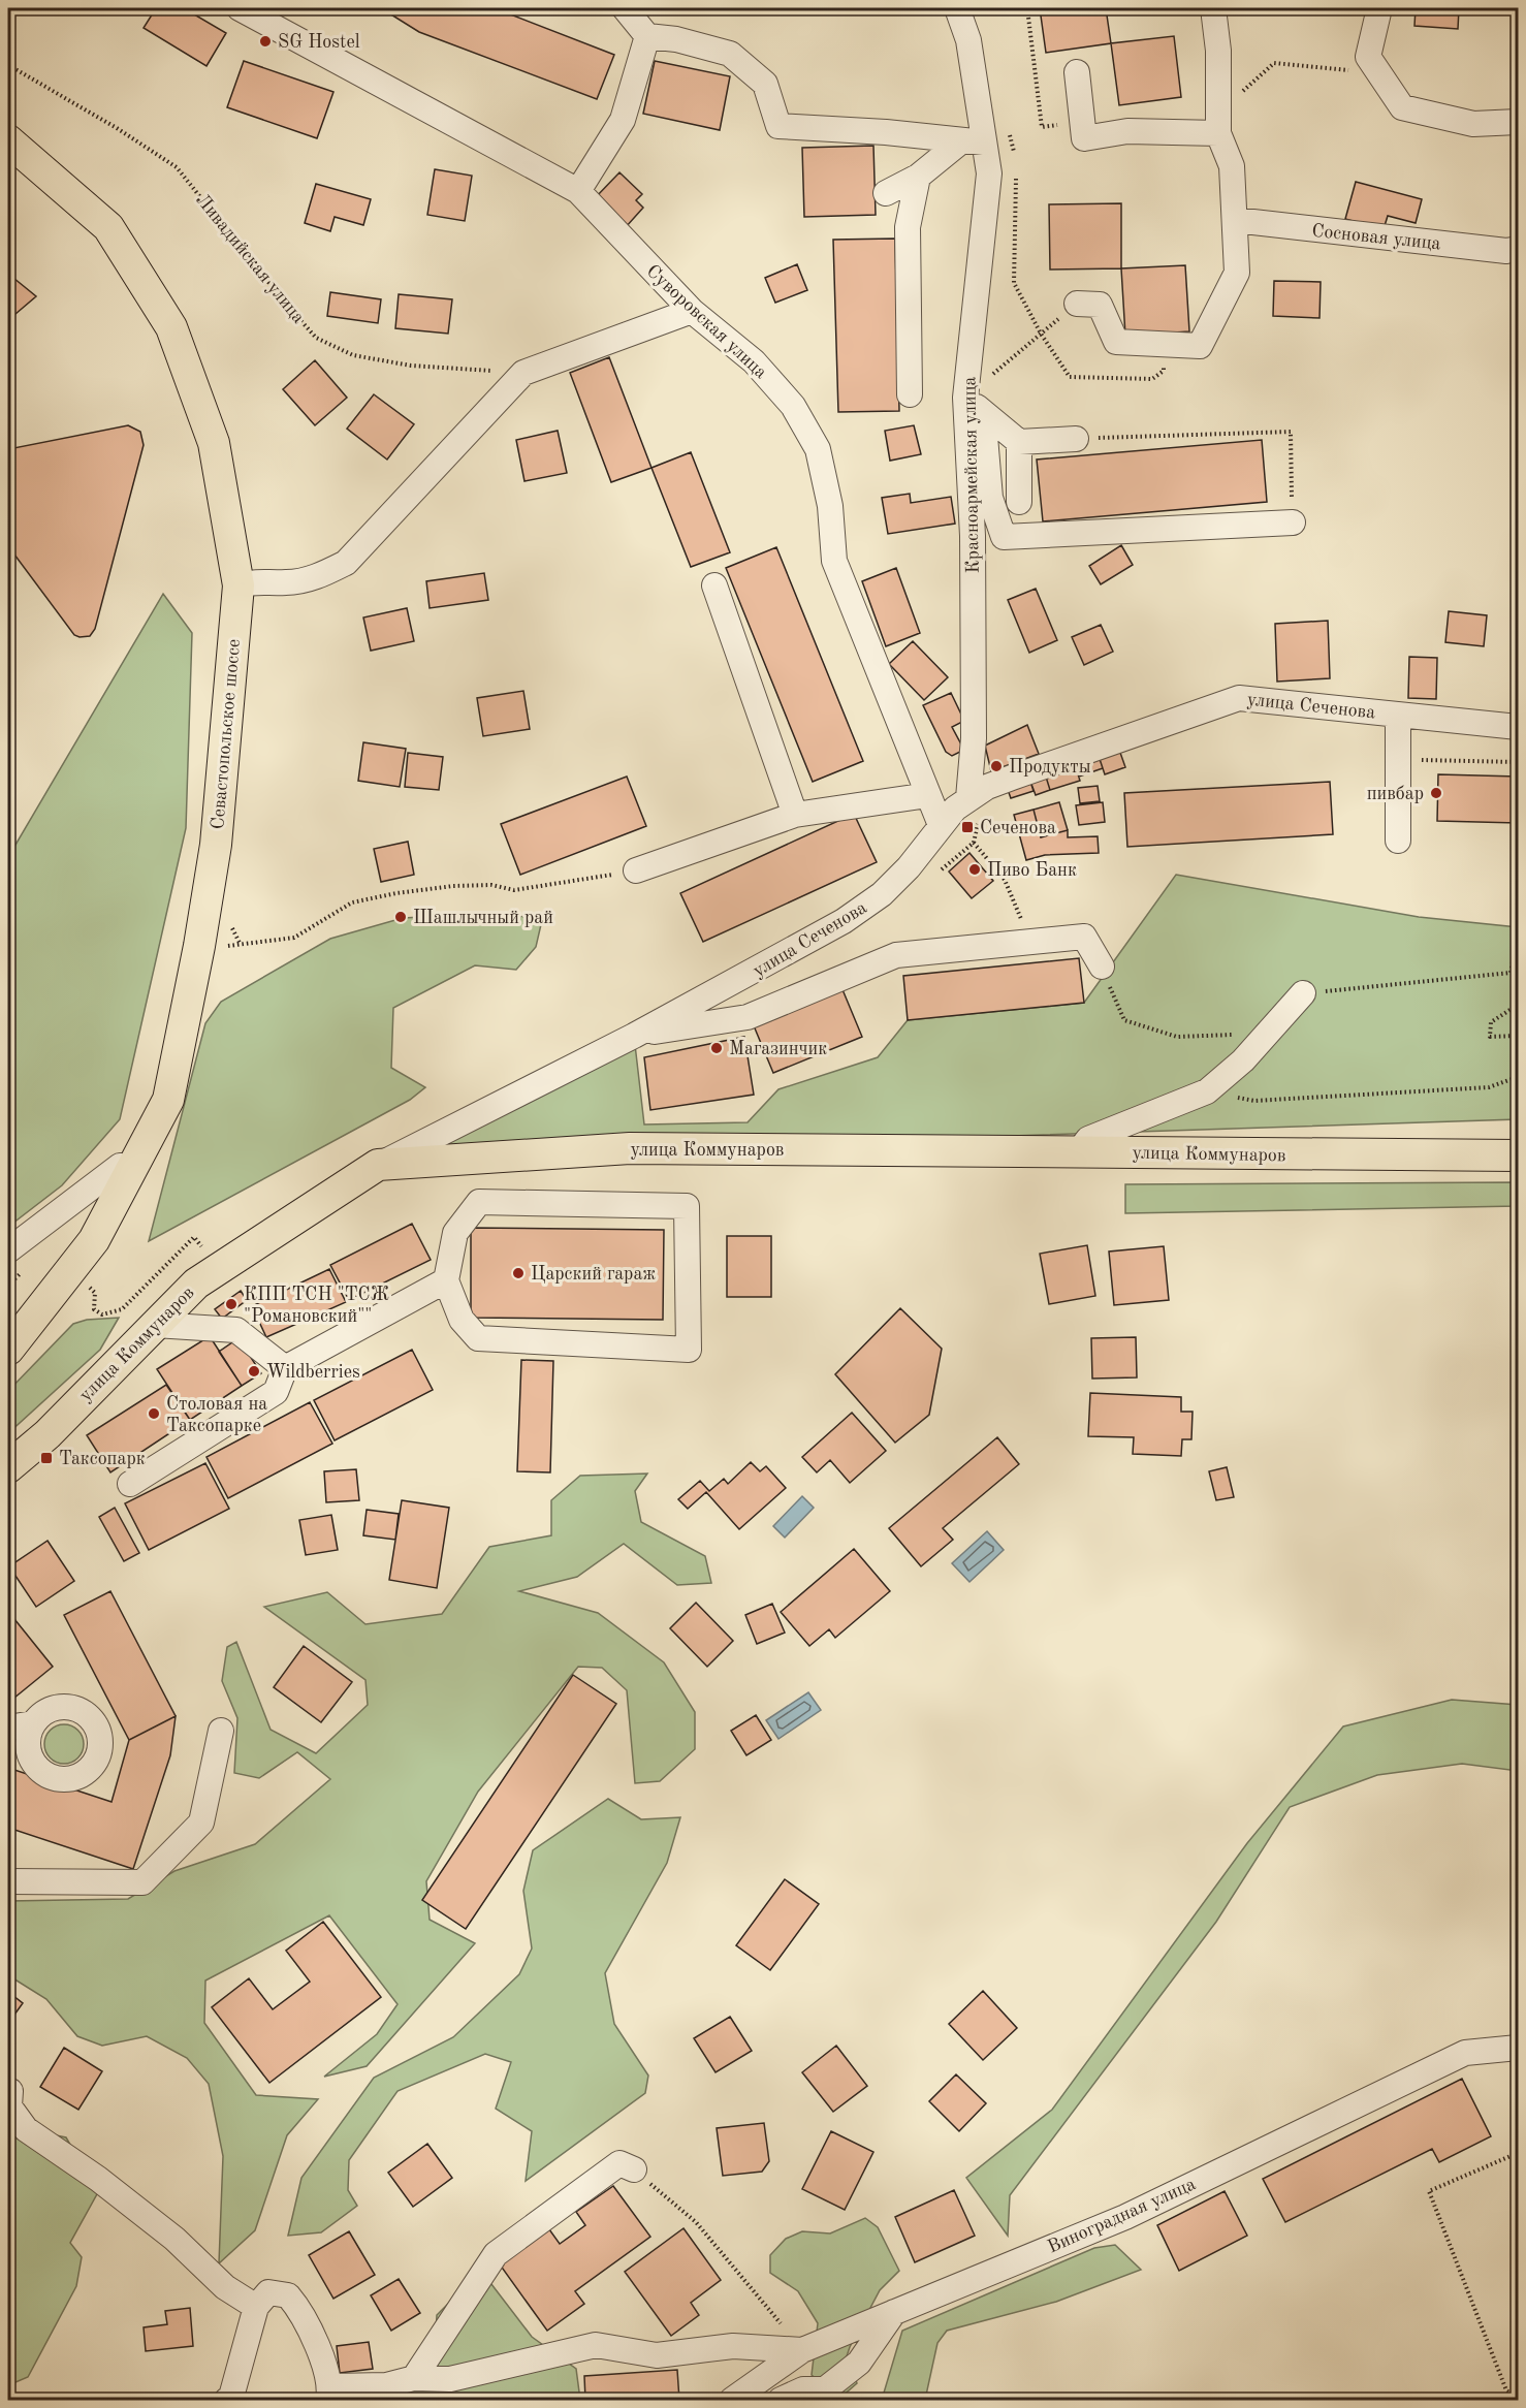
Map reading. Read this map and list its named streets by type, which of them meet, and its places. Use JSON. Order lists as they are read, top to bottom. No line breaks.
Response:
{"streets":{"main road":["Севастопольское шоссе","улица Коммунаров"],"street":["Сосновая улица","Суворовская улица","Красноармейская улица","улица Сеченова","Виноградная улица"],"path":["Ливадийская улица"]},"crossings":[["Суворовская улица","улица Сеченова"],["Красноармейская улица","улица Сеченова"],["улица Сеченова","улица Коммунаров"]],"places":{"other":["SG Hostel","Продукты","пивбар","Пиво Банк","Шашлычный рай","Магазинчик","Царский гараж","КПП ТСН \"ТСЖ \"Романовский\"\"","Wildberries","Столовая на Таксопарке"],"transit":["Сеченова","Таксопарк"]}}
